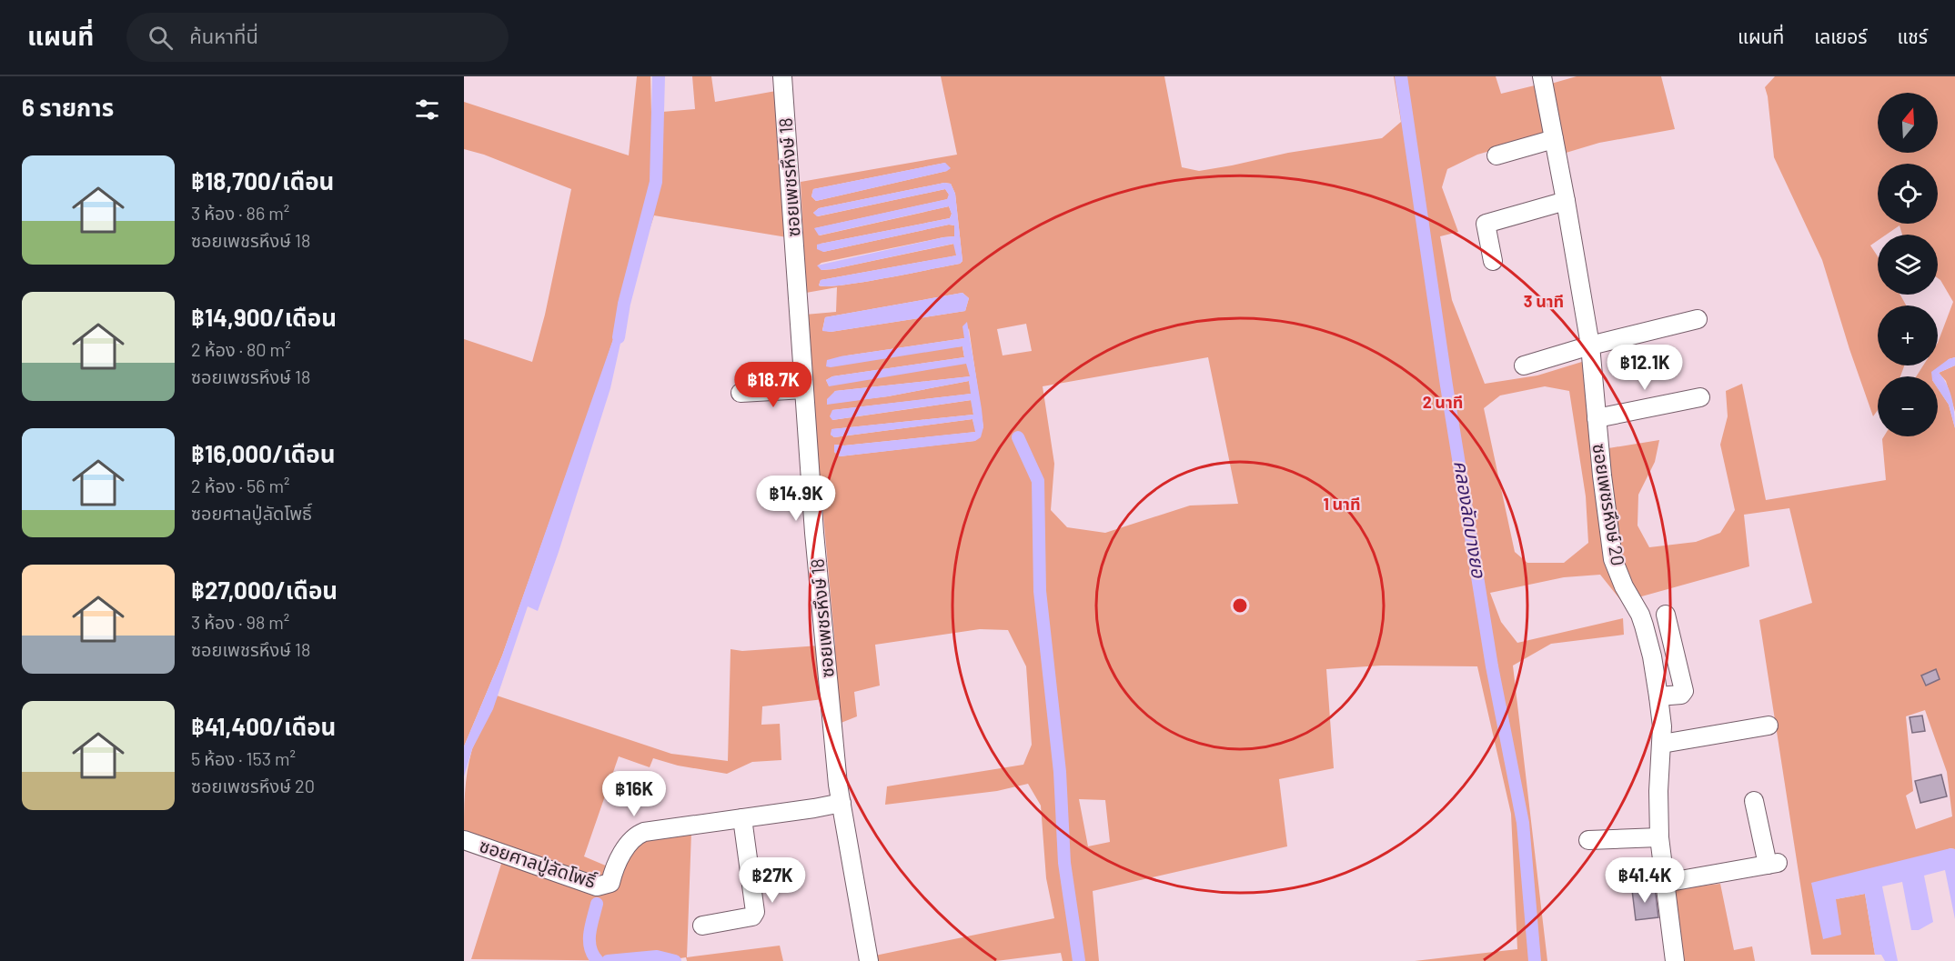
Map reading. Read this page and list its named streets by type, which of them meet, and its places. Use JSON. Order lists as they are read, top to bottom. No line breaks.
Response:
{"streets":{"street":["ซอยเพชรหึงษ์ 18","ซอยเพชรหึงษ์ 20","ซอยศาลปู่ลัดโพธิ์"]},"crossings":[["ซอยเพชรหึงษ์ 18","ซอยศาลปู่ลัดโพธิ์"]],"water":["คลองลัดบางยอ"],"north":"top","page":{"header":"แผนที่","search":"ค้นหาที่นี่","nav":["แผนที่","เลเยอร์","แชร์"],"heading":"6 รายการ","map_buttons":["+","−"],"list":[{"name":"฿18,700/เดือน","note":"3 ห้อง · 86 m² · ซอยเพชรหึงษ์ 18"},{"name":"฿14,900/เดือน","note":"2 ห้อง · 80 m² · ซอยเพชรหึงษ์ 18"},{"name":"฿16,000/เดือน","note":"2 ห้อง · 56 m² · ซอยศาลปู่ลัดโพธิ์"},{"name":"฿27,000/เดือน","note":"3 ห้อง · 98 m² · ซอยเพชรหึงษ์ 18"},{"name":"฿41,400/เดือน","note":"5 ห้อง · 153 m² · ซอยเพชรหึงษ์ 20"}],"price":["฿12.1K","฿18.7K","฿14.9K","฿16K","฿27K","฿41.4K"]},"rings":["3 นาที","2 นาที","1 นาที"]}
